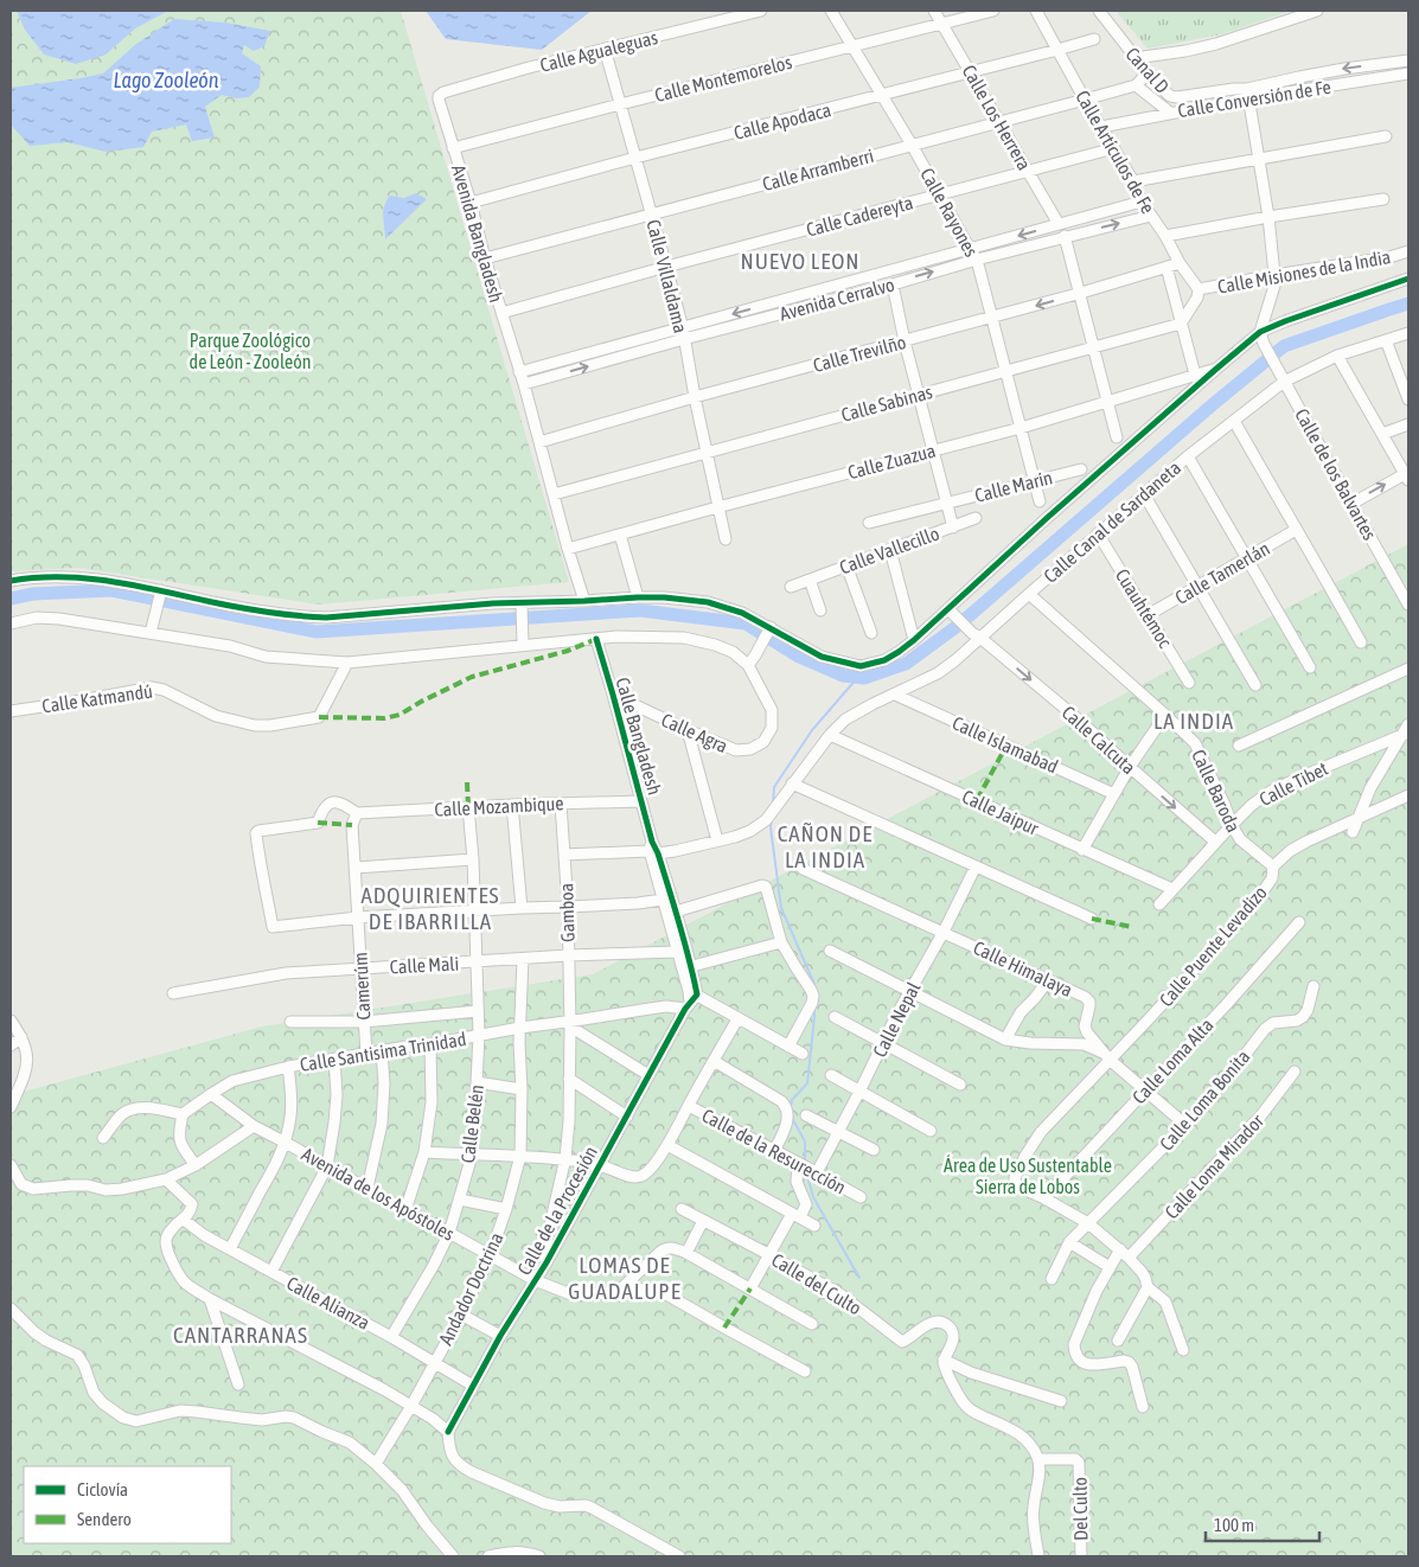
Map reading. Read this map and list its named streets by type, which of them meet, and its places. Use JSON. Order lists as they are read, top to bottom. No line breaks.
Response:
{"streets":{"street":["Calle Agualeguas","Canal D","Calle Montemorelos","Calle Conversión de Fe","Calle Los Herrera","Calle Apodaca","Calle Artículos de Fe","Calle Arramberri","Calle Rayones","Calle Cadereyta","Avenida Bangladesh","Calle Misiones de la India","Calle Villaldama","Avenida Cerralvo","Calle Trevilño","Calle Sabinas","Calle Zuazua","Calle de los Balvartes","Calle Marín","Calle Canal de Sardaneta","Calle Vallecillo","Calle Tamerlán","Cuauhtémoc","Calle Katmandú","Calle Agra","Calle Bangladesh","Calle Calcuta","Calle Islamabad","Calle Tibet","Calle Baroda","Calle Mozambique","Calle Jaipur","Gamboa","Calle Puente Levadizo","Calle Mali","Calle Himalaya","Camerúm","Calle Nepal","Calle Santisima Trinidad","Calle Loma Alta","Calle Loma Bonita","Calle Belén","Calle de la Resurección","Calle Loma Mirador","Avenida de los Apóstoles","Calle de la Procesión","Calle del Culto","Andador Doctrina","Calle Alianza","Del Culto"]},"crossings":[["Calle Agualeguas","Avenida Bangladesh"],["Calle Agualeguas","Calle Villaldama"],["Canal D","Calle Conversión de Fe"],["Canal D","Calle Arramberri"],["Calle Montemorelos","Calle Los Herrera"],["Calle Montemorelos","Calle Rayones"],["Calle Montemorelos","Avenida Bangladesh"],["Calle Montemorelos","Calle Villaldama"],["Calle Conversión de Fe","Calle Artículos de Fe"],["Calle Los Herrera","Calle Apodaca"],["Calle Los Herrera","Calle Arramberri"],["Calle Los Herrera","Calle Cadereyta"],["Calle Los Herrera","Avenida Cerralvo"],["Calle Apodaca","Calle Artículos de Fe"],["Calle Apodaca","Calle Rayones"],["Calle Apodaca","Avenida Bangladesh"],["Calle Apodaca","Calle Villaldama"],["Calle Artículos de Fe","Calle Arramberri"],["Calle Artículos de Fe","Calle Cadereyta"],["Calle Artículos de Fe","Calle Misiones de la India"],["Calle Artículos de Fe","Avenida Cerralvo"],["Calle Artículos de Fe","Calle Trevilño"],["Calle Arramberri","Calle Rayones"],["Calle Arramberri","Avenida Bangladesh"],["Calle Arramberri","Calle Villaldama"],["Calle Rayones","Calle Cadereyta"],["Calle Rayones","Avenida Cerralvo"],["Calle Rayones","Calle Trevilño"],["Calle Rayones","Calle Sabinas"],["Calle Rayones","Calle Zuazua"],["Calle Rayones","Calle Marín"],["Calle Cadereyta","Avenida Bangladesh"],["Calle Cadereyta","Calle Villaldama"],["Avenida Bangladesh","Avenida Cerralvo"],["Calle Villaldama","Avenida Cerralvo"],["Calle Villaldama","Calle Trevilño"],["Calle Villaldama","Calle Sabinas"],["Calle Villaldama","Calle Zuazua"],["Avenida Cerralvo","Calle Vallecillo"],["Calle Trevilño","Calle Vallecillo"],["Calle Sabinas","Calle Vallecillo"],["Calle Zuazua","Calle Vallecillo"],["Calle de los Balvartes","Calle Canal de Sardaneta"],["Calle Marín","Calle Vallecillo"],["Calle Canal de Sardaneta","Cuauhtémoc"],["Calle Canal de Sardaneta","Calle Calcuta"],["Calle Canal de Sardaneta","Calle Islamabad"],["Calle Canal de Sardaneta","Calle Baroda"],["Calle Canal de Sardaneta","Calle Jaipur"],["Calle Tamerlán","Cuauhtémoc"],["Calle Agra","Calle Bangladesh"],["Calle Bangladesh","Calle Mozambique"],["Calle Bangladesh","Calle Mali"],["Calle Bangladesh","Calle Santisima Trinidad"],["Calle Bangladesh","Calle de la Procesión"],["Calle Calcuta","Calle Tibet"],["Calle Tibet","Calle Baroda"],["Calle Tibet","Calle Jaipur"],["Calle Baroda","Calle Puente Levadizo"],["Calle Mozambique","Gamboa"],["Calle Mozambique","Camerúm"],["Calle Mozambique","Calle Belén"],["Gamboa","Calle Mali"],["Gamboa","Calle Santisima Trinidad"],["Gamboa","Calle de la Procesión"],["Calle Puente Levadizo","Calle Himalaya"],["Calle Puente Levadizo","Calle Loma Alta"],["Calle Mali","Camerúm"],["Calle Mali","Calle Belén"],["Calle Mali","Andador Doctrina"],["Calle Himalaya","Calle Nepal"],["Calle Himalaya","Calle Loma Alta"],["Calle Himalaya","Calle Loma Bonita"],["Camerúm","Calle Santisima Trinidad"],["Calle Nepal","Calle de la Resurección"],["Calle Santisima Trinidad","Calle Belén"],["Calle Santisima Trinidad","Avenida de los Apóstoles"],["Calle Santisima Trinidad","Calle de la Procesión"],["Calle Santisima Trinidad","Andador Doctrina"],["Calle Belén","Avenida de los Apóstoles"],["Calle Belén","Calle Alianza"],["Avenida de los Apóstoles","Calle de la Procesión"],["Avenida de los Apóstoles","Andador Doctrina"],["Calle de la Procesión","Calle Alianza"],["Andador Doctrina","Calle Alianza"]],"one_way":["Calle Calcuta"],"districts":["NUEVO LEON","LA INDIA","CAÑON DE LA INDIA","ADQUIRIENTES DE IBARRILLA","LOMAS DE GUADALUPE","CANTARRANAS"],"water":["Lago Zooleón"],"parks":["Parque Zoológico de León - Zooleón","Área de Uso Sustentable Sierra de Lobos"],"legend":["Ciclovía","Sendero"],"scale_bar":"100 m"}
